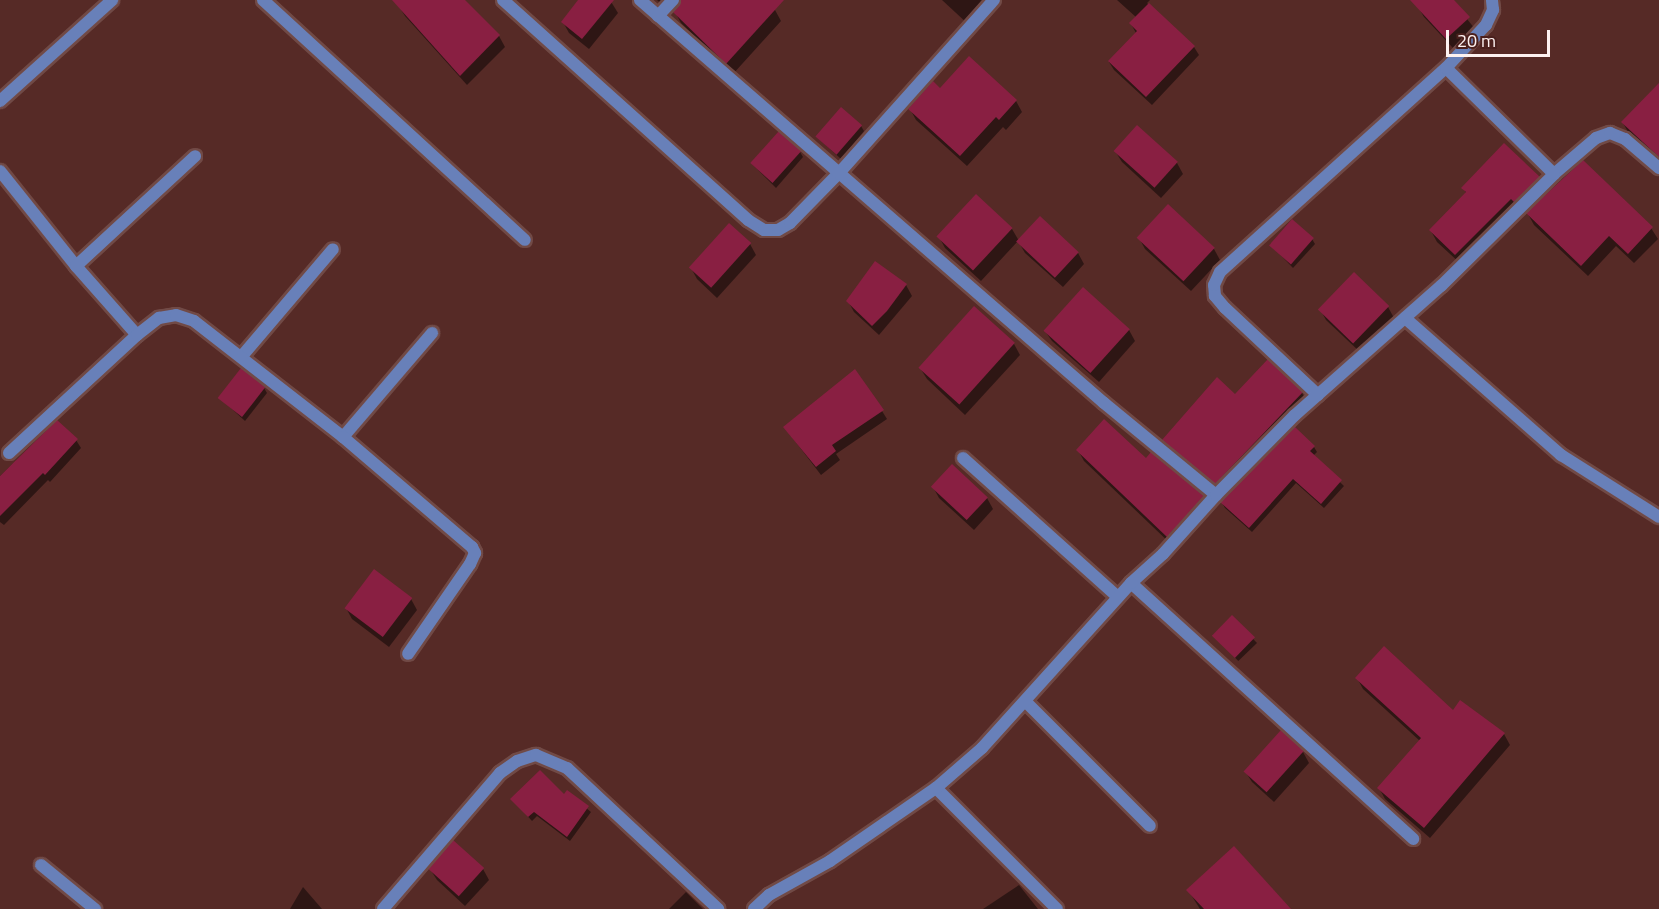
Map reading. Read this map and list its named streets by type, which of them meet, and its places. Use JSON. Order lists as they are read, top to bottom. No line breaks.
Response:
{"scale_bar":"20 m"}
